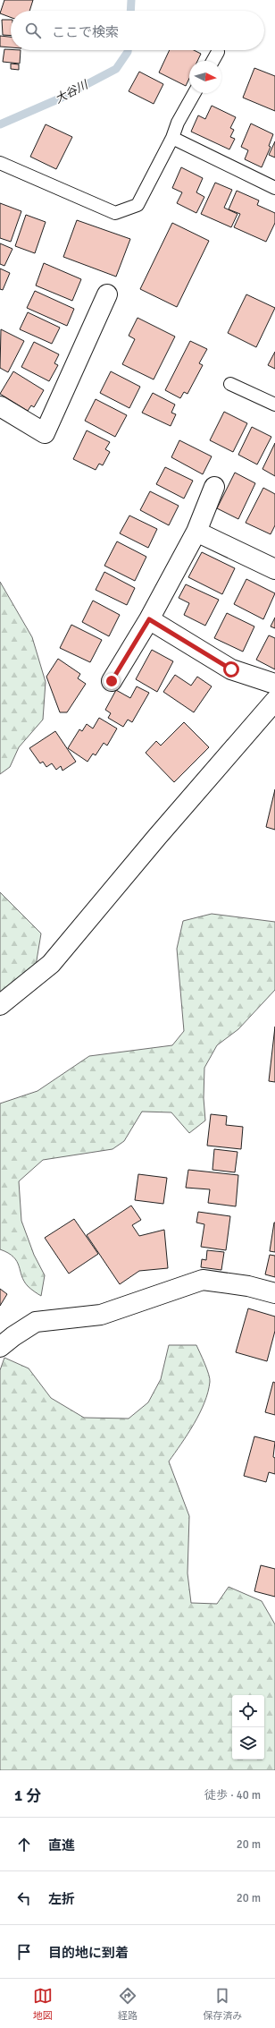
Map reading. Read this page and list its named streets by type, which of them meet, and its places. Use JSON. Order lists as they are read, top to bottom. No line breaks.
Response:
{"water":["大谷川"],"north":"right","page":{"search":"ここで検索","heading":["1 分","徒歩 · 40 m"],"list":[["直進","20 m"],["左折","20 m"],"目的地に到着"],"nav":["地図","経路","保存済み"]}}
